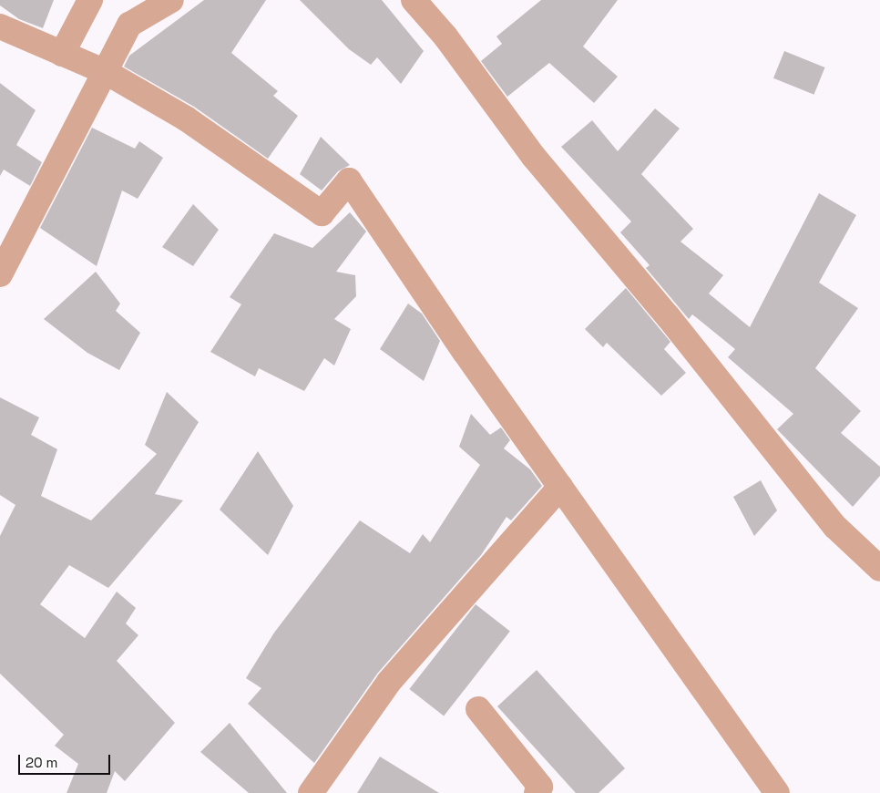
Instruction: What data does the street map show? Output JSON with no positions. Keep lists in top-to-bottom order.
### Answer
{
  "scale_bar": "20 m"
}
